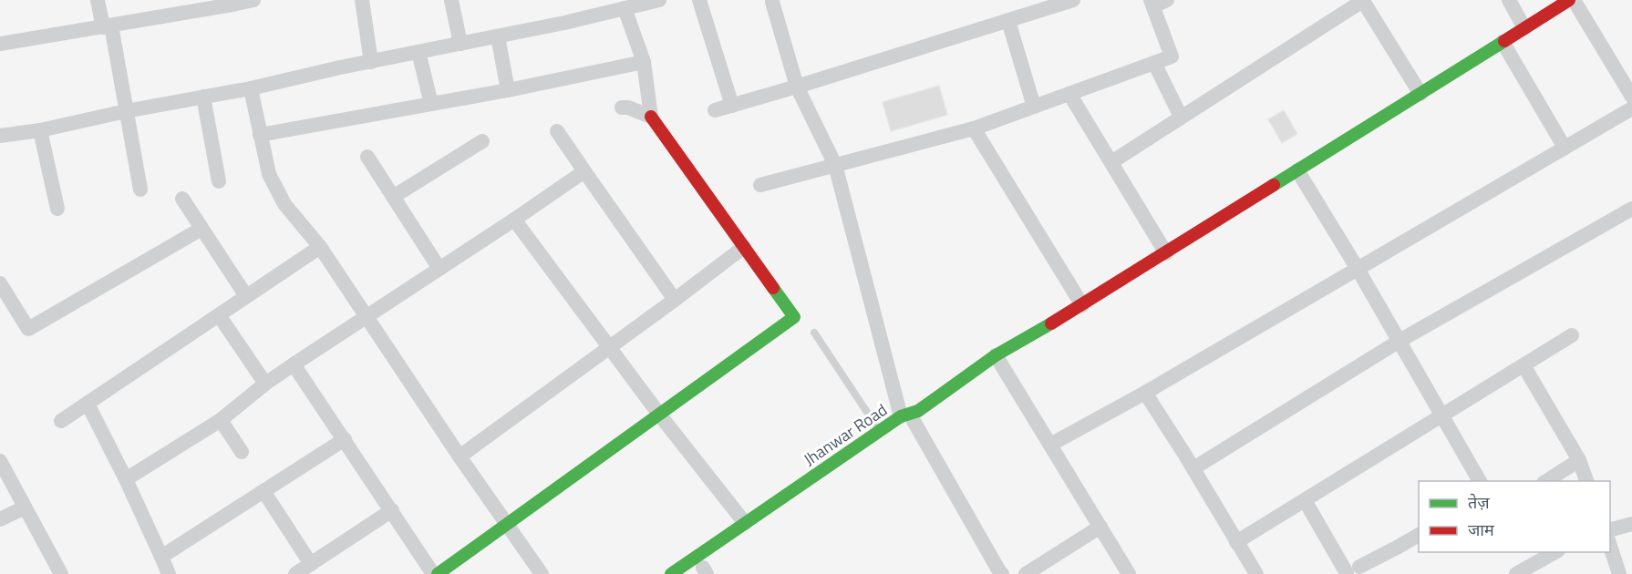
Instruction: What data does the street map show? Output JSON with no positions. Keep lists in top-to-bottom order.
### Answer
{
  "streets": {
    "street": ["Jhanwar Road"]
  },
  "legend": ["तेज़", "जाम"]
}
